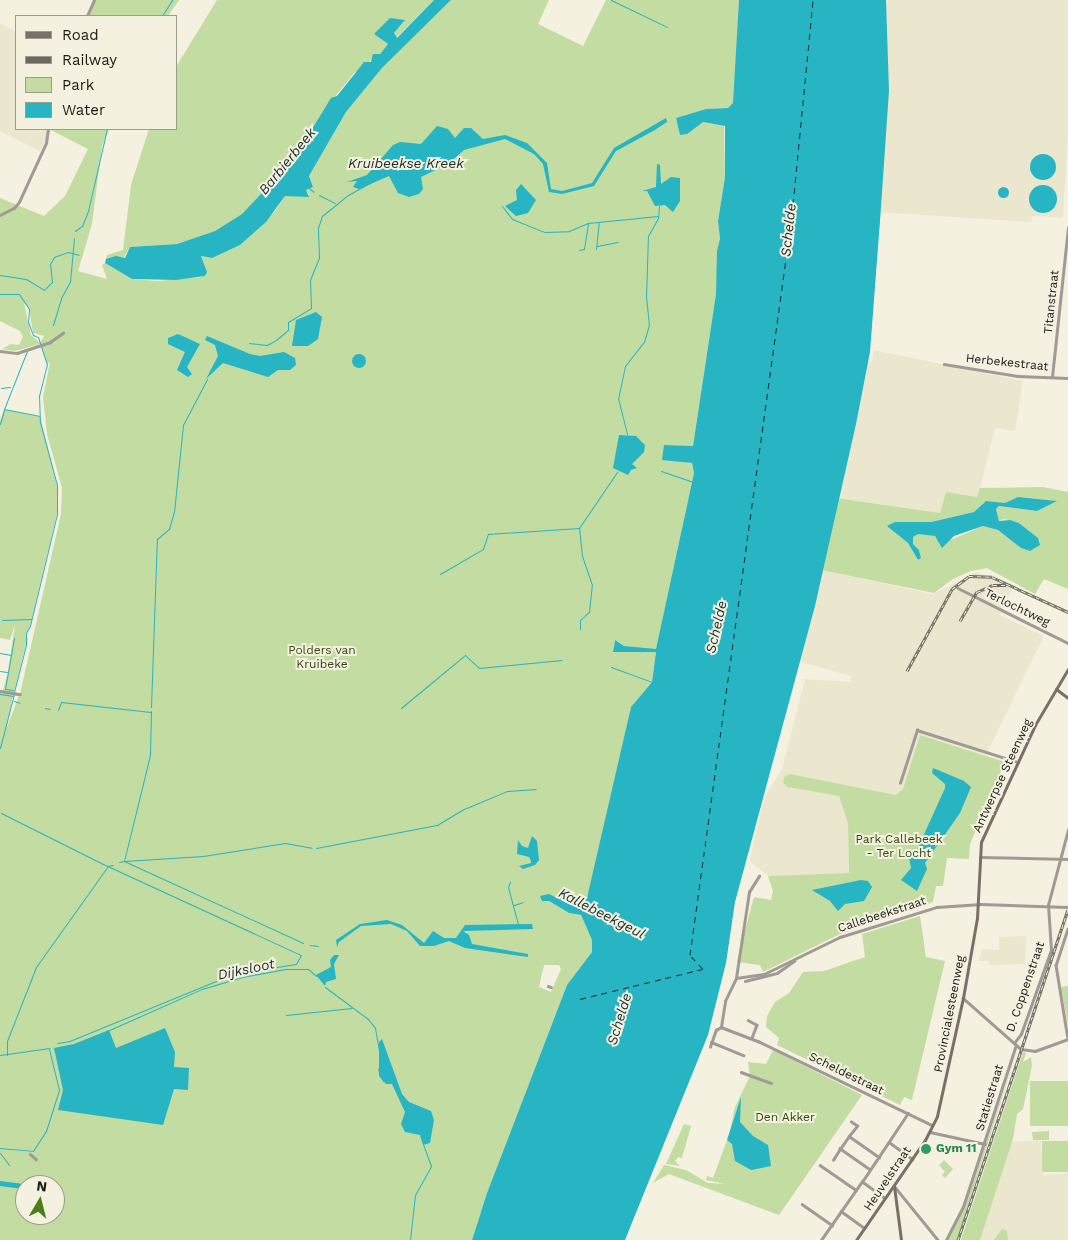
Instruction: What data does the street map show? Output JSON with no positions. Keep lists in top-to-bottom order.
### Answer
{
  "streets": {
    "main road": ["Antwerpse Steenweg", "Provincialesteenweg", "Heuvelstraat"],
    "street": [
      "Titanstraat",
      "Herbekestraat",
      "Terlochtweg",
      "Callebeekstraat",
      "D. Coppenstraat",
      "Scheldestraat",
      "Statiestraat"
    ]
  },
  "crossings": [
    ["Titanstraat", "Herbekestraat"],
    ["Antwerpse Steenweg", "Callebeekstraat"],
    ["Antwerpse Steenweg", "Provincialesteenweg"],
    ["Callebeekstraat", "D. Coppenstraat"],
    ["Callebeekstraat", "Provincialesteenweg"],
    ["D. Coppenstraat", "Statiestraat"],
    ["Provincialesteenweg", "Scheldestraat"],
    ["Provincialesteenweg", "Heuvelstraat"],
    ["Scheldestraat", "Heuvelstraat"]
  ],
  "water": [
    "Barbierbeek",
    "Kruibeekse Kreek",
    "Schelde",
    "Kallebeekgeul",
    "Dijksloot"
  ],
  "parks": ["Polders van Kruibeke", "Park Callebeek - Ter Locht", "Den Akker"],
  "places": ["Gym 11"],
  "legend": [
    "Road",
    "Railway",
    "Park",
    "Water"
  ],
  "north": "top"
}
